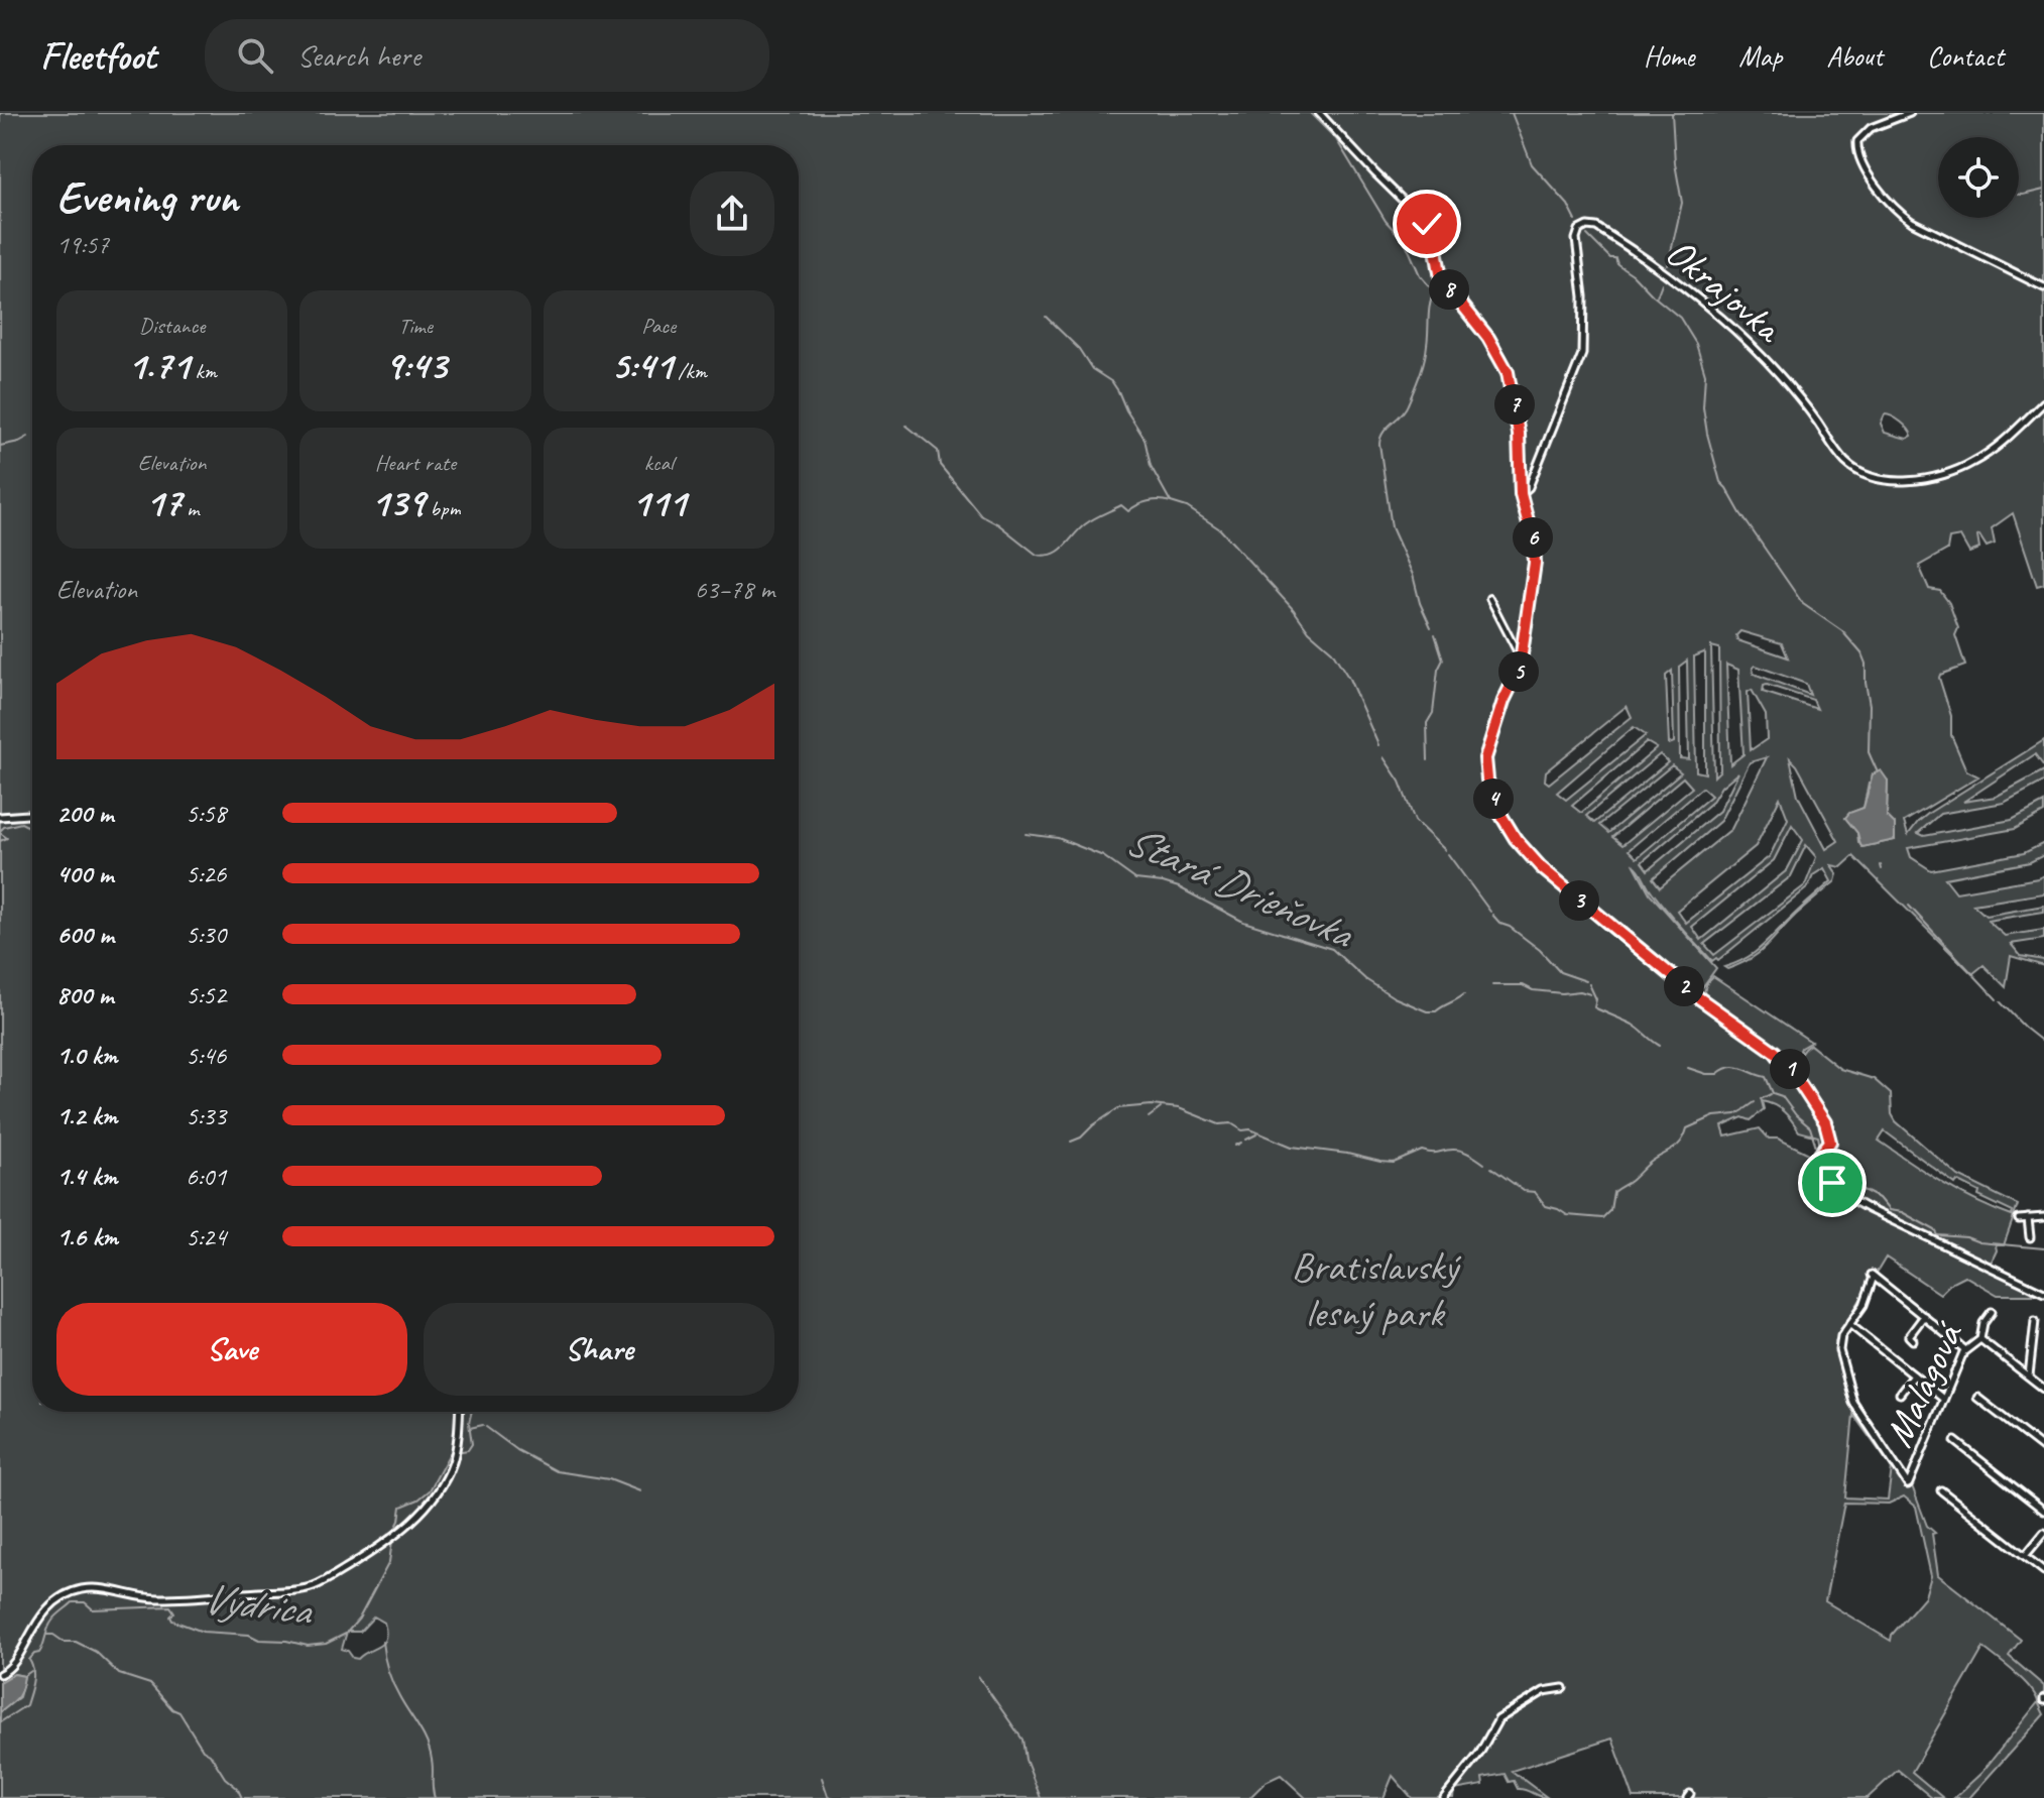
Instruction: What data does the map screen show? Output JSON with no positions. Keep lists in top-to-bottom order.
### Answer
{
  "streets": {
    "street": ["Okrajovka", "Malagová"]
  },
  "water": ["Stará Drieňovka", "Vydrica"],
  "parks": ["Bratislavský lesný park"],
  "page": {
    "header": "Fleetfoot",
    "search": "Search here",
    "nav": [
      "Home",
      "Map",
      "About",
      "Contact"
    ],
    "heading": ["Evening run", "19:57"],
    "pins": [
      "8",
      "7",
      "6",
      "5",
      "4",
      "3",
      "2",
      "1"
    ],
    "stats": [
      ["Distance", "1.71 km"],
      ["Time", "9:43"],
      ["Pace", "5:41 /km"],
      ["Elevation", "17 m"],
      ["Heart rate", "139 bpm"],
      ["kcal", "111"]
    ],
    "chart": ["Elevation", "63–78 m"],
    "list": [
      {
        "name": "200 m",
        "note": "5:58"
      },
      {
        "name": "400 m",
        "note": "5:26"
      },
      {
        "name": "600 m",
        "note": "5:30"
      },
      {
        "name": "800 m",
        "note": "5:52"
      },
      {
        "name": "1.0 km",
        "note": "5:46"
      },
      {
        "name": "1.2 km",
        "note": "5:33"
      },
      {
        "name": "1.4 km",
        "note": "6:01"
      },
      {
        "name": "1.6 km",
        "note": "5:24"
      }
    ],
    "buttons": ["Save", "Share"]
  }
}
